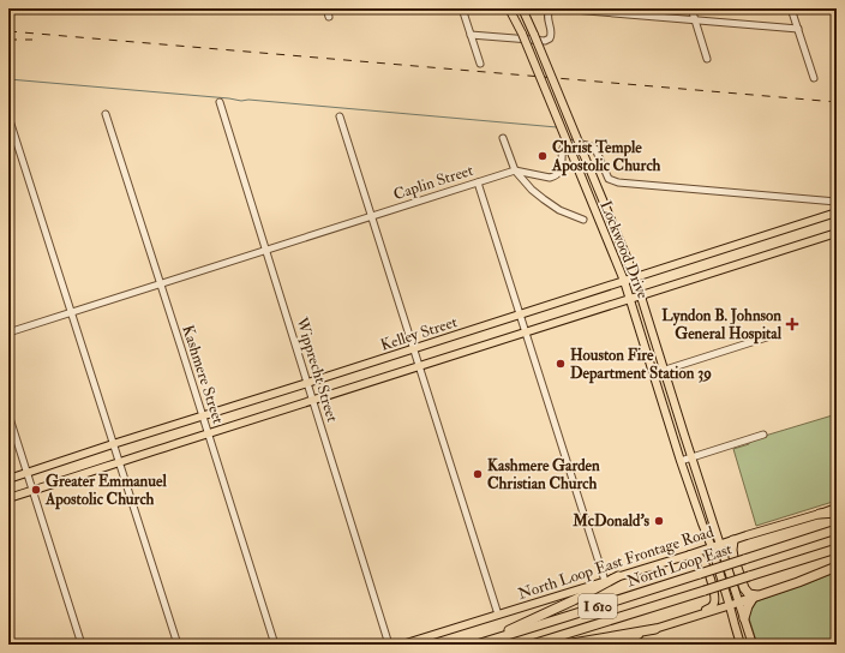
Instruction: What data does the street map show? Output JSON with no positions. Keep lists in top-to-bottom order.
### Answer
{
  "streets": {
    "highway": ["North Loop East", "I 610"],
    "main road": ["Lockwood Drive", "Kelley Street", "North Loop East Frontage Road"],
    "street": ["Caplin Street", "Wipprecht Street", "Kashmere Street"]
  },
  "crossings": [
    ["Caplin Street", "Lockwood Drive"],
    ["Caplin Street", "Wipprecht Street"],
    ["Caplin Street", "Kashmere Street"],
    ["Lockwood Drive", "Kelley Street"],
    ["Lockwood Drive", "North Loop East Frontage Road"],
    ["Kelley Street", "Wipprecht Street"],
    ["Kelley Street", "Kashmere Street"]
  ],
  "places": {
    "other": [
      "Christ Temple Apostolic Church",
      "Houston Fire Department Station 39",
      "Kashmere Garden Christian Church",
      "Greater Emmanuel Apostolic Church",
      "McDonald's"
    ],
    "health": ["Lyndon B. Johnson General Hospital"]
  }
}
